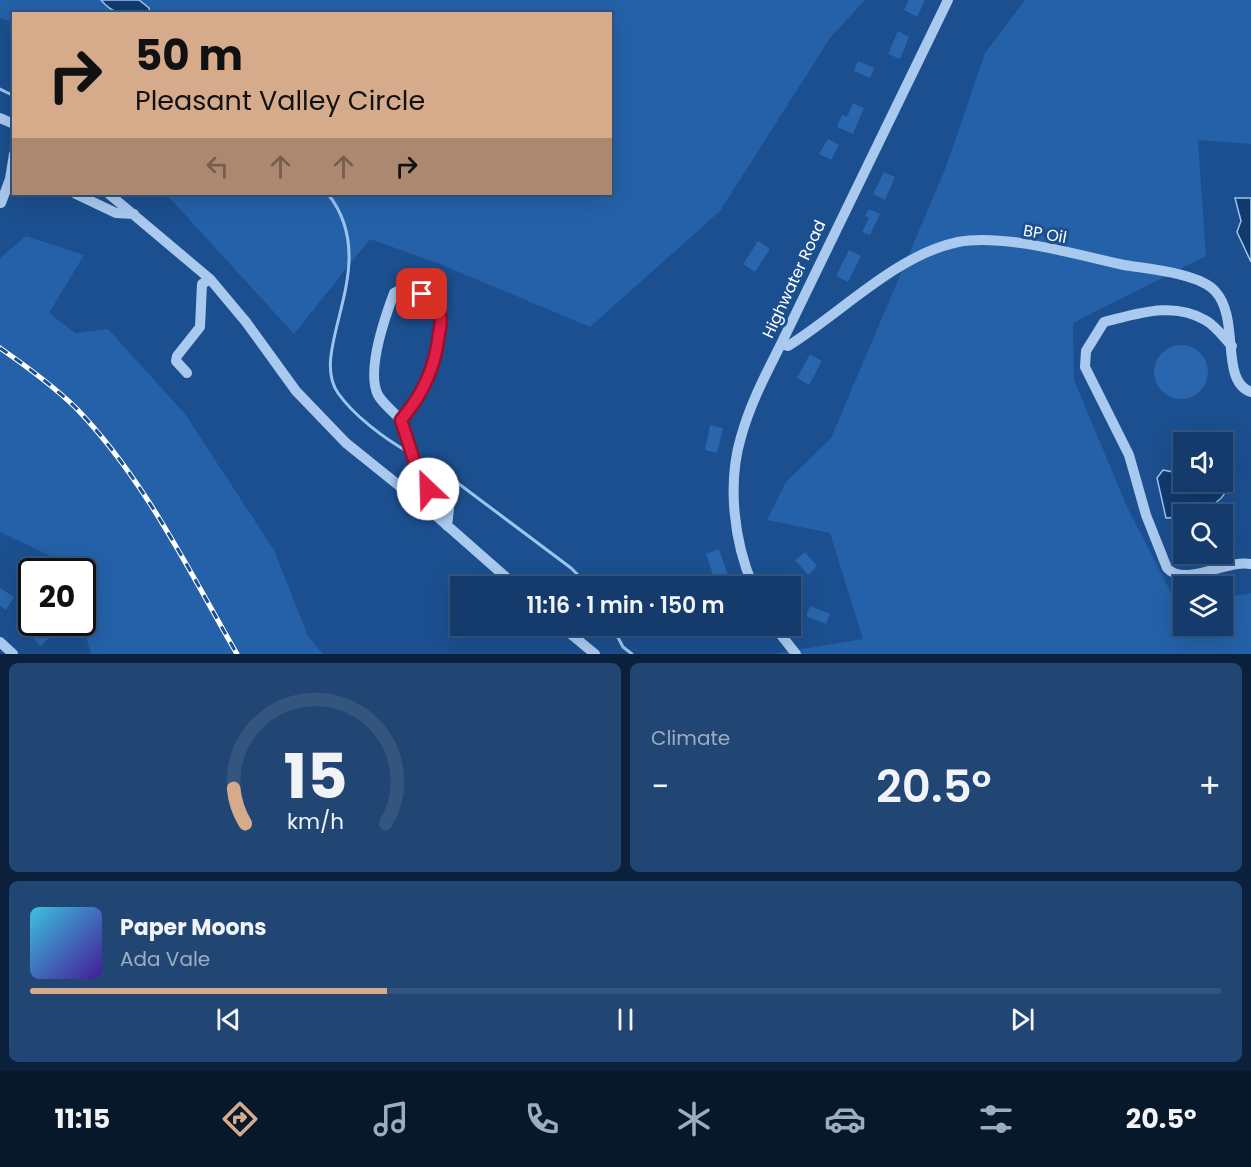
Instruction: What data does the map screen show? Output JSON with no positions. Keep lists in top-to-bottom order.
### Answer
{
  "streets": {
    "street": ["BP Oil", "Highwater Road"]
  },
  "crossings": [
    ["BP Oil", "Highwater Road"]
  ],
  "page": {
    "turn": ["50 m", "Pleasant Valley Circle"],
    "limit": "20",
    "trip": "11:16 · 1 min · 150 m",
    "tile": "Climate",
    "heat": ["−", "20.5°", "+"],
    "song": ["Paper Moons", "Ada Vale"],
    "tabs": ["11:15", "20.5°"],
    "gauge": ["15", "km/h"]
  }
}
